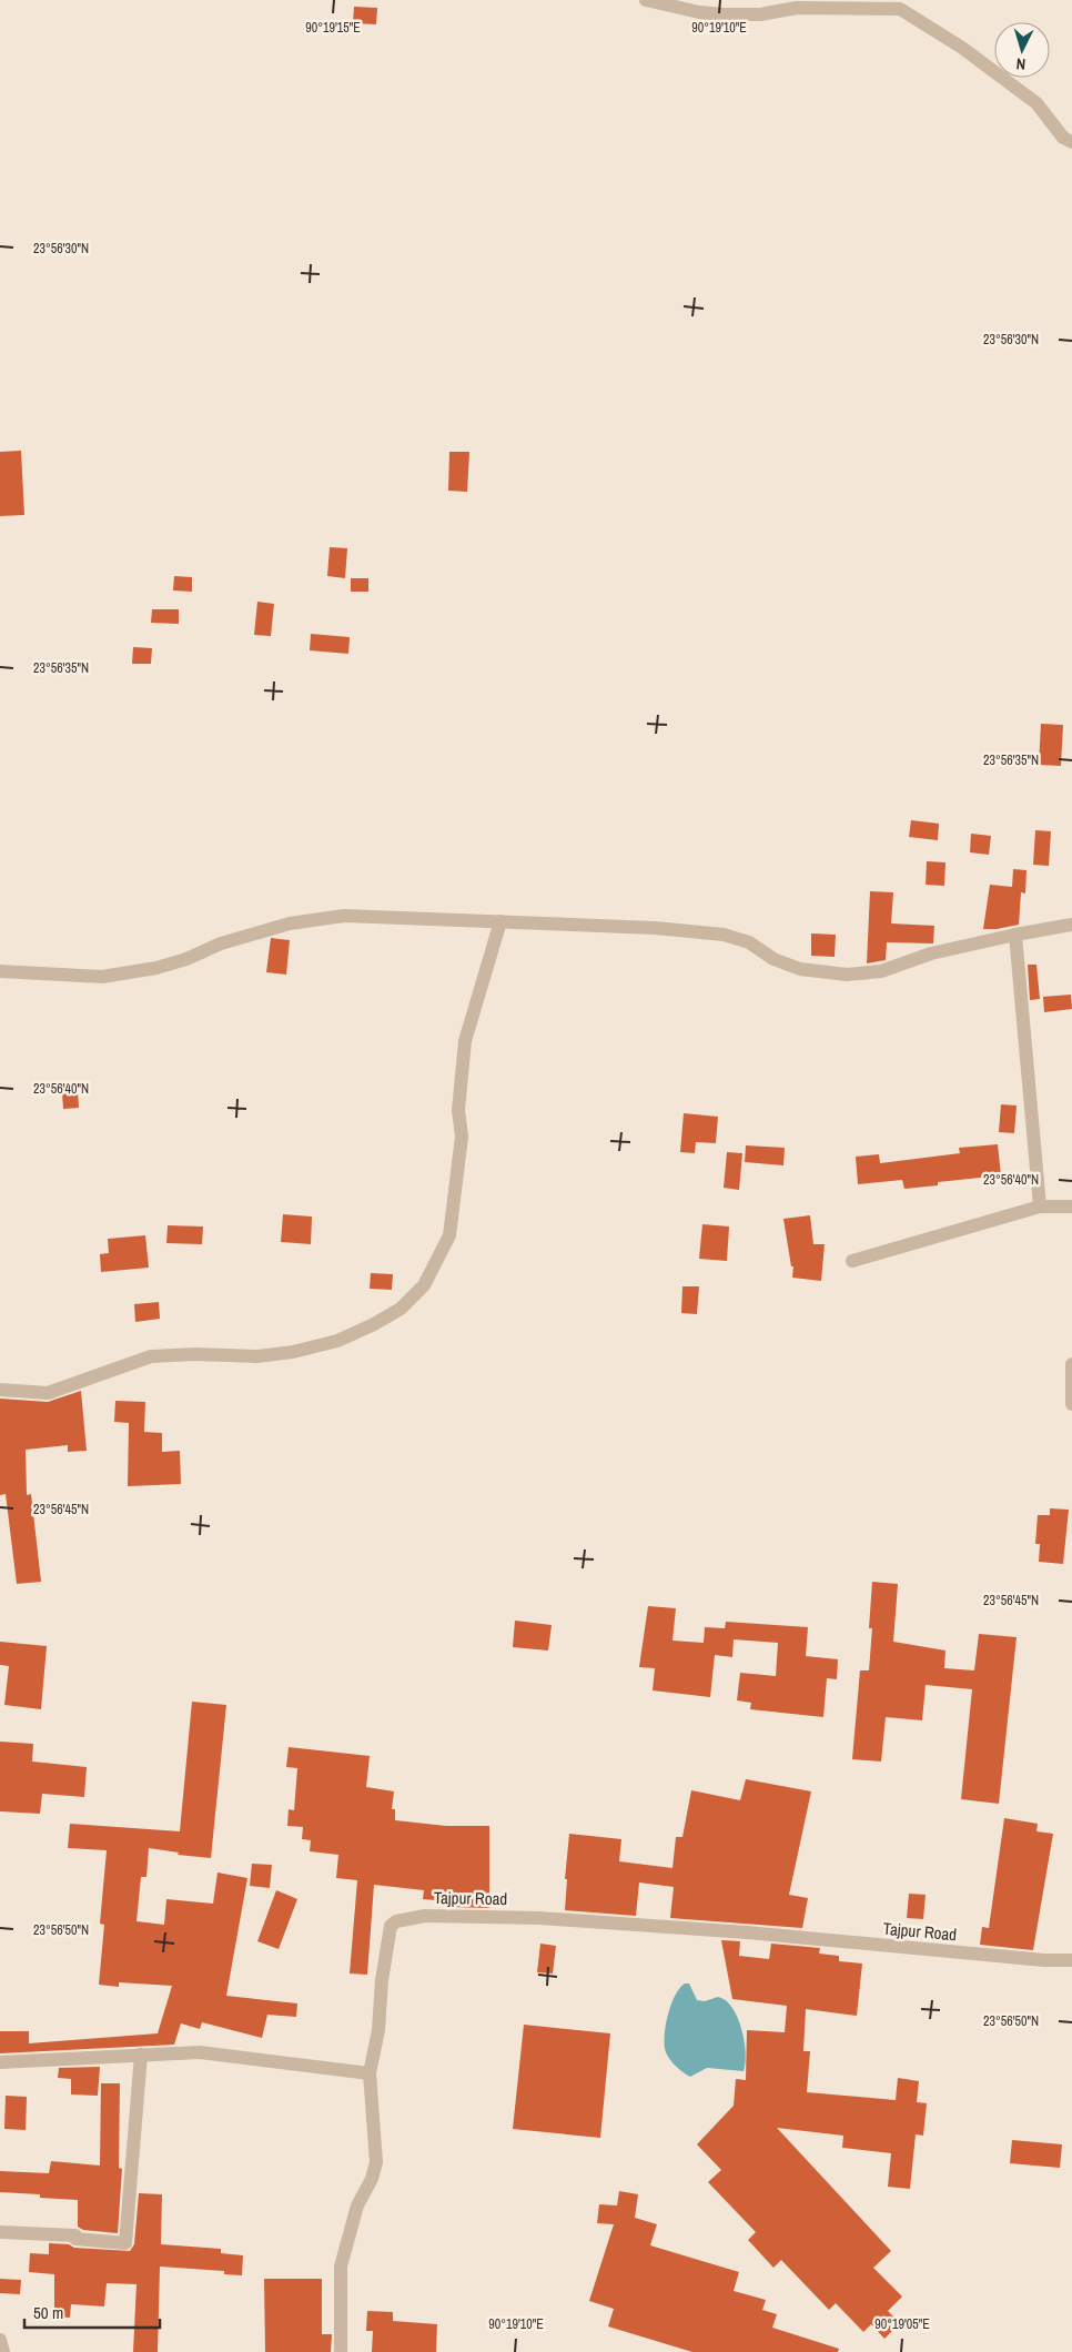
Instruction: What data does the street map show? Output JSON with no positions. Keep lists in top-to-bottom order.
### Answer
{
  "streets": {
    "street": ["Tajpur Road"]
  },
  "scale_bar": "50 m",
  "north": "bottom",
  "coordinates": [
    "90°19'15\"E",
    "90°19'10\"E",
    "23°56'30\"N",
    "23°56'35\"N",
    "23°56'40\"N",
    "23°56'45\"N",
    "23°56'50\"N",
    "90°19'05\"E"
  ]
}
